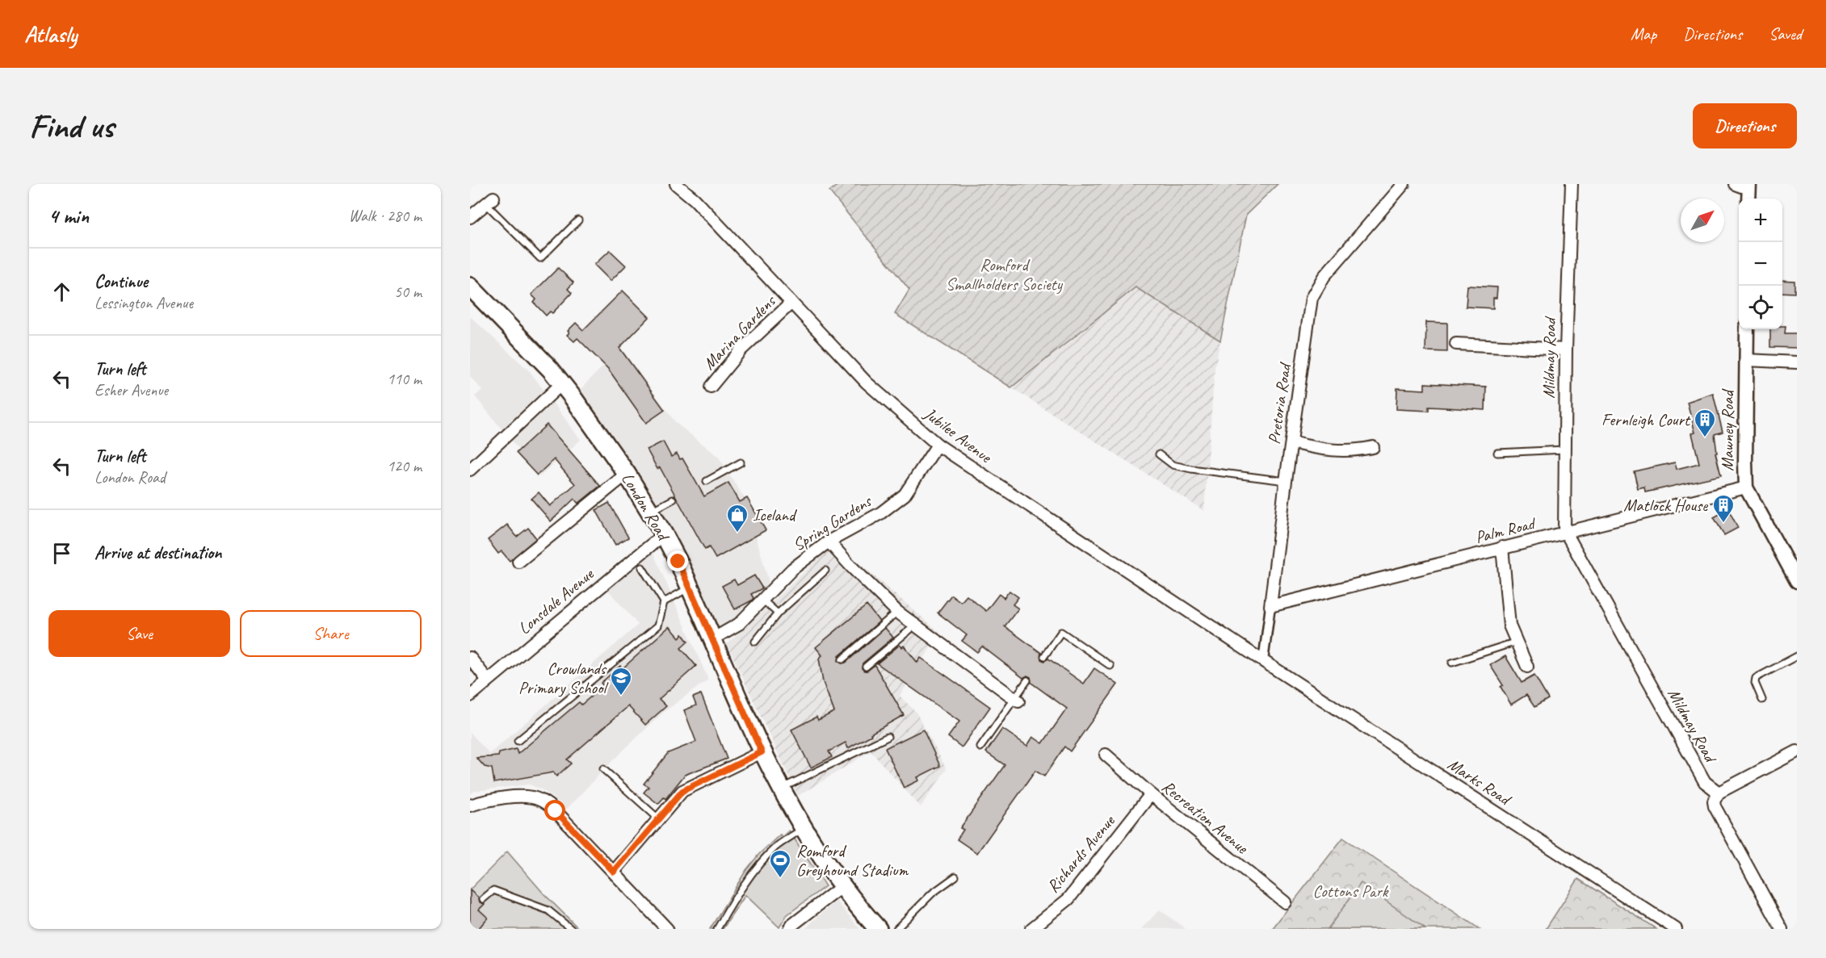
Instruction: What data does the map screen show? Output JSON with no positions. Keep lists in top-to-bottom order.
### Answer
{
  "streets": {
    "main road": ["London Road"],
    "street": [
      "Marina Gardens",
      "Mildmay Road",
      "Pretoria Road",
      "Mawney Road",
      "Jubilee Avenue",
      "Spring Gardens",
      "Palm Road",
      "Lonsdale Avenue",
      "Marks Road",
      "Recreation Avenue",
      "Richards Avenue"
    ]
  },
  "crossings": [
    ["Marina Gardens", "Jubilee Avenue"],
    ["Mildmay Road", "Palm Road"],
    ["Pretoria Road", "Jubilee Avenue"],
    ["Pretoria Road", "Palm Road"],
    ["Pretoria Road", "Marks Road"],
    ["Mawney Road", "Palm Road"],
    ["Jubilee Avenue", "Spring Gardens"],
    ["Jubilee Avenue", "Marks Road"],
    ["London Road", "Spring Gardens"],
    ["London Road", "Lonsdale Avenue"],
    ["Recreation Avenue", "Richards Avenue"]
  ],
  "parks": ["Romford Smallholders Society", "Cottons Park"],
  "places": {
    "building": ["Fernleigh Court", "Matlock House"],
    "shop": ["Iceland"],
    "school or university": ["Crowlands Primary School"],
    "sports": ["Romford Greyhound Stadium"]
  },
  "north": "top right",
  "page": {
    "header": "Atlasly",
    "nav": ["Map", "Directions", "Saved"],
    "buttons": [
      "Directions",
      ["Save", "Share"]
    ],
    "title": "Find us",
    "heading": ["4 min", "Walk · 280 m"],
    "map_buttons": ["+", "−"],
    "list": [
      ["Continue", "Lessington Avenue", "50 m"],
      ["Turn left", "Esher Avenue", "110 m"],
      ["Turn left", "London Road", "120 m"],
      "Arrive at destination"
    ]
  }
}
